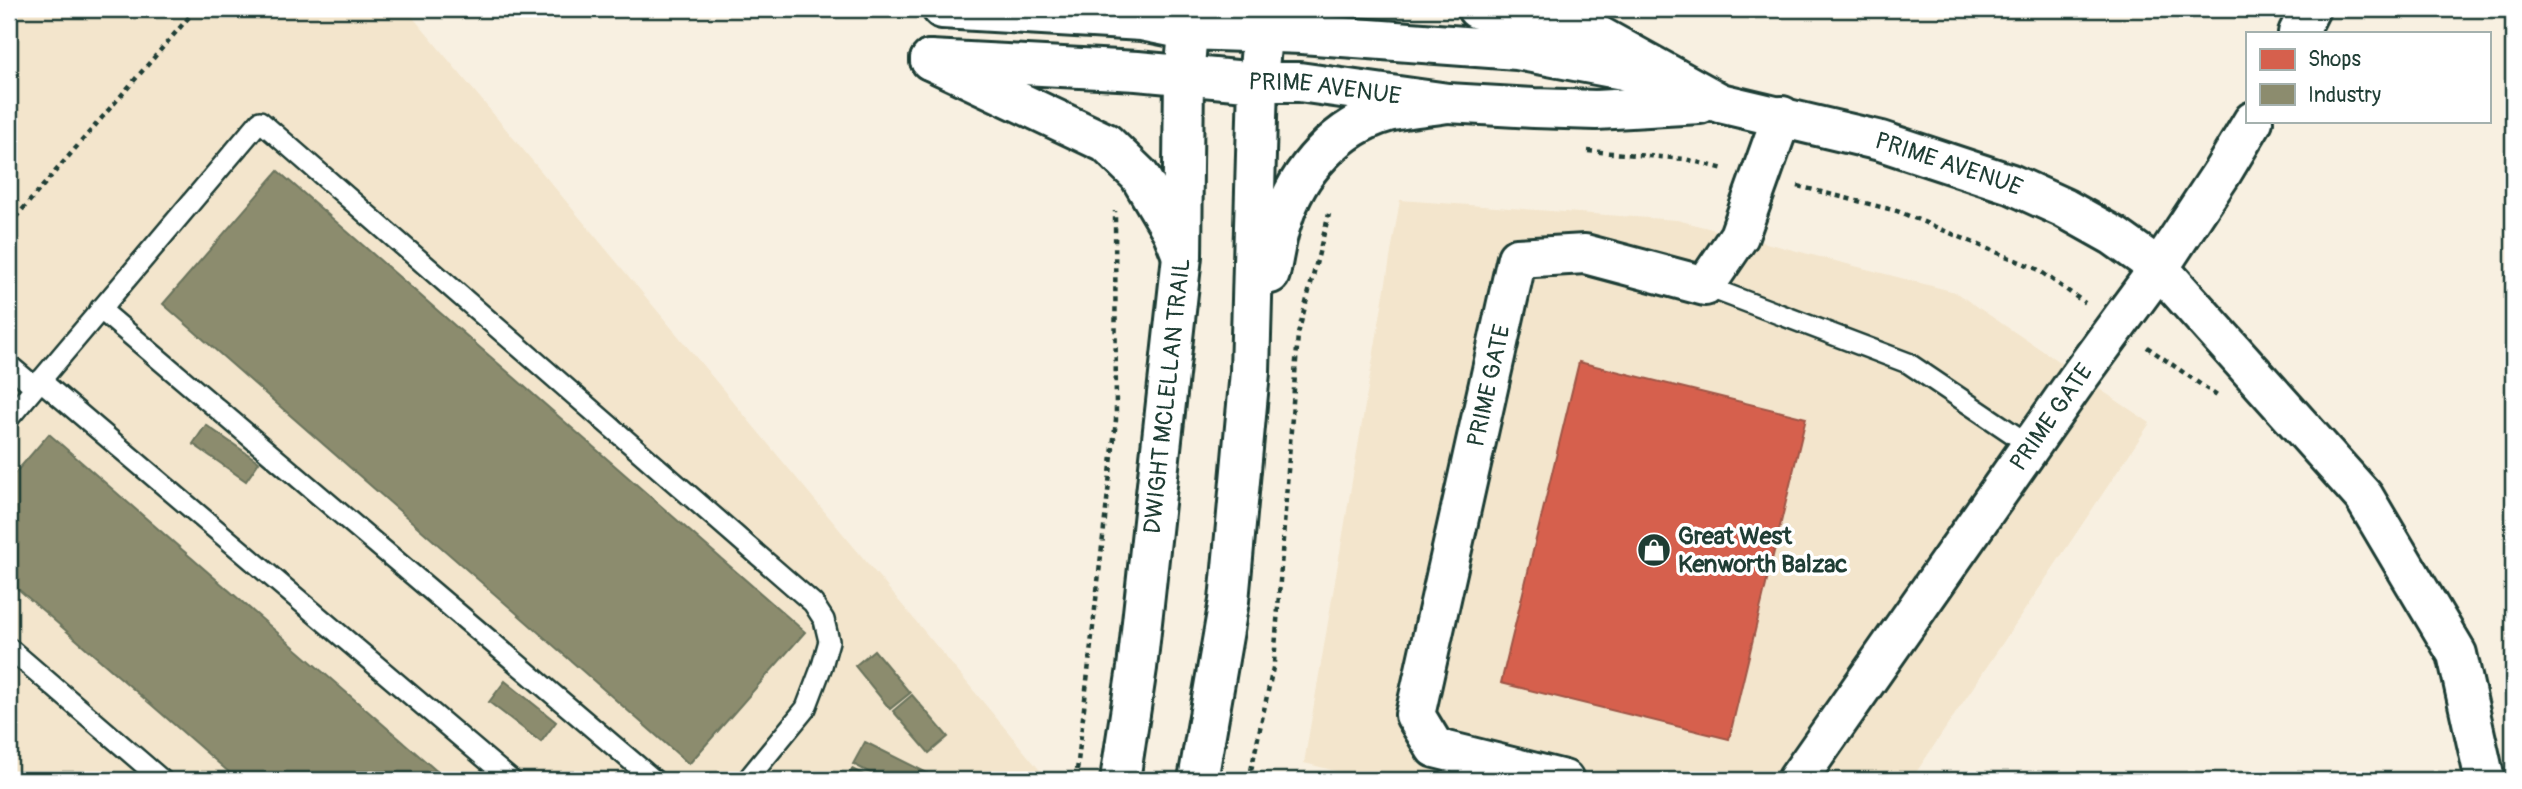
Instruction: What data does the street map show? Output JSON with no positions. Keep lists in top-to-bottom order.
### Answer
{
  "streets": {
    "street": ["PRIME AVENUE", "PRIME GATE", "DWIGHT MCLELLAN TRAIL"]
  },
  "crossings": [
    ["PRIME AVENUE", "PRIME GATE"],
    ["PRIME AVENUE", "DWIGHT MCLELLAN TRAIL"]
  ],
  "places": {
    "shop": ["Great West Kenworth Balzac"]
  },
  "legend": ["Shops", "Industry"]
}
